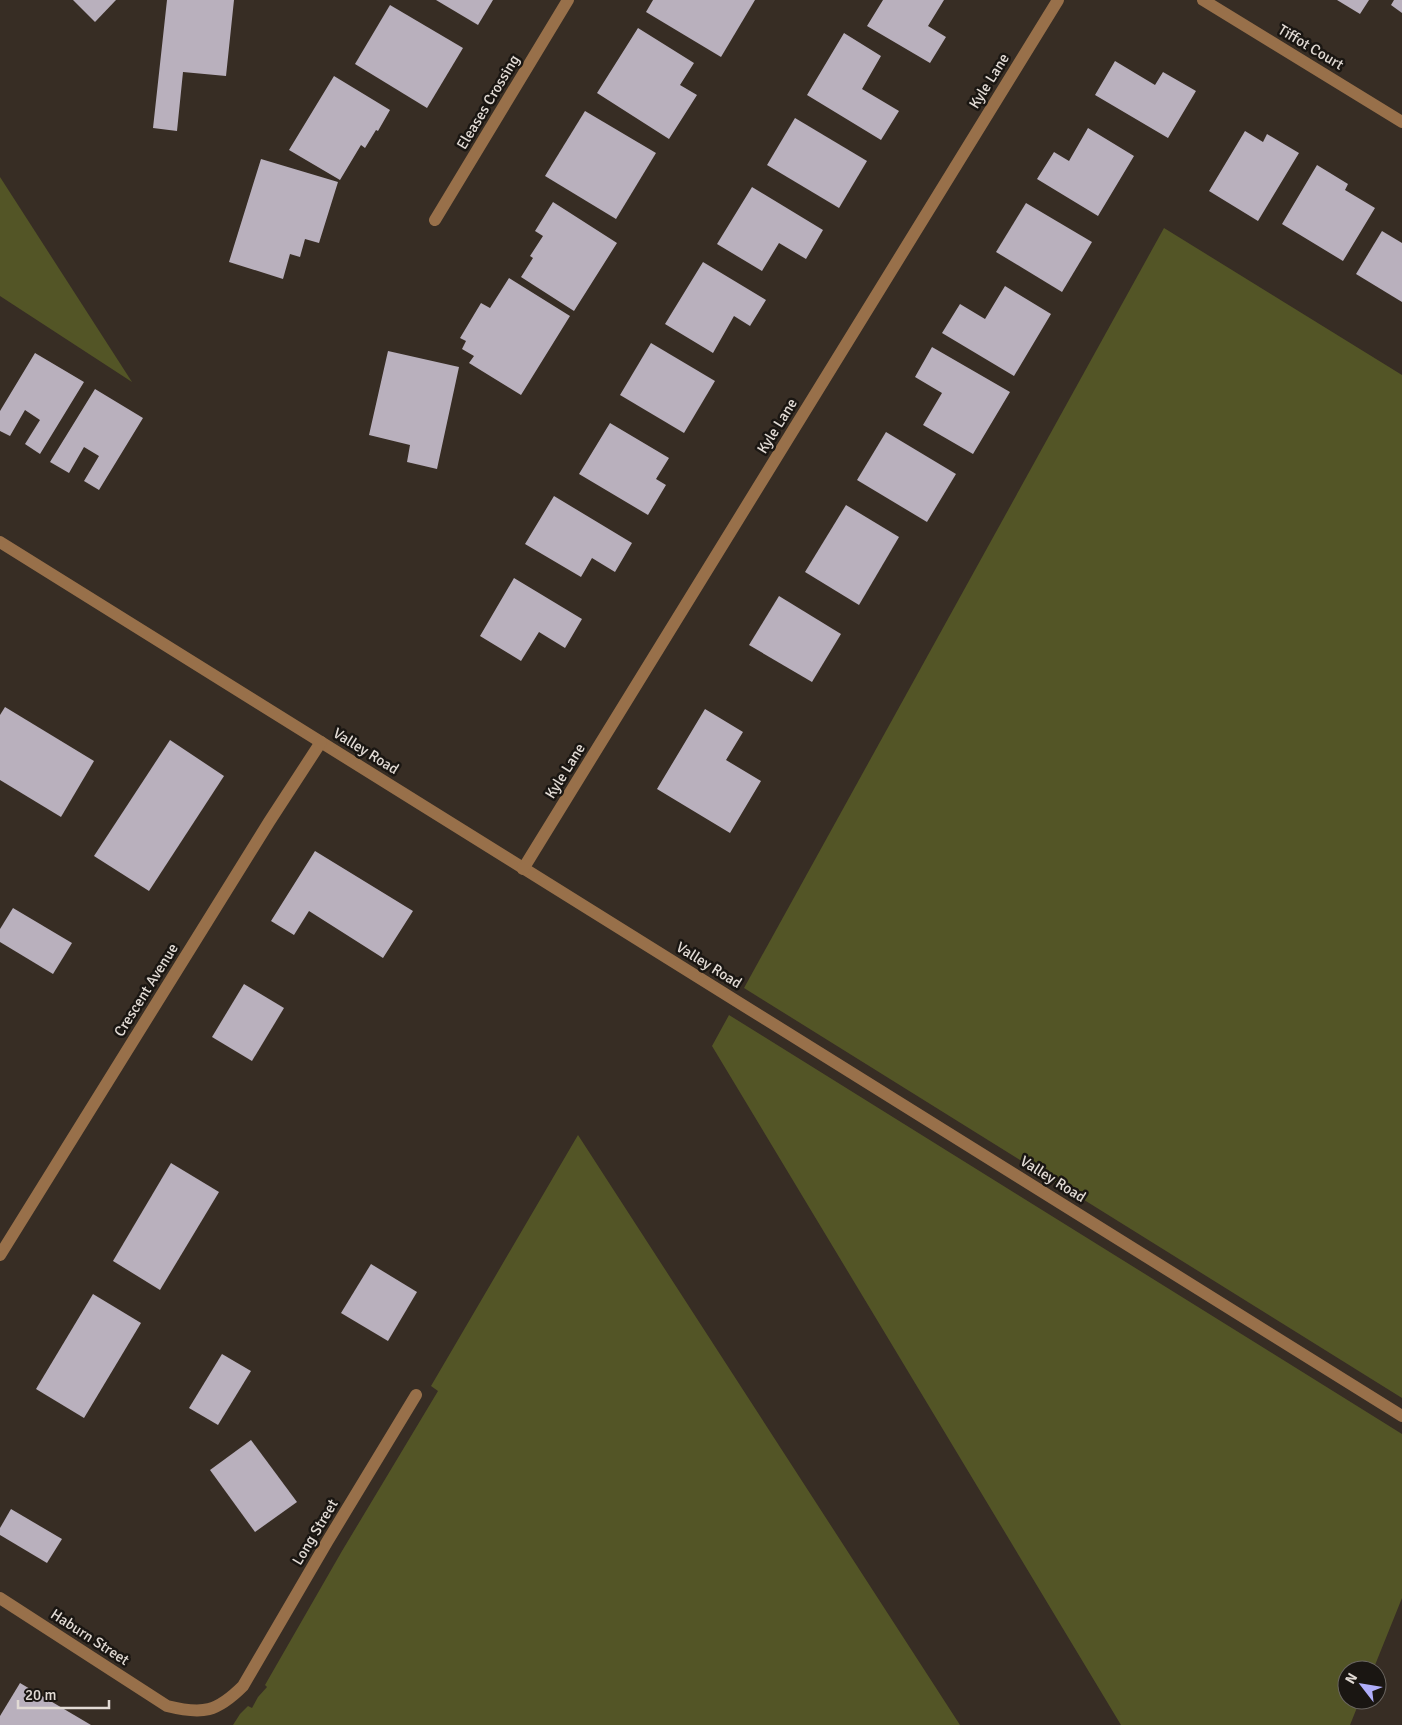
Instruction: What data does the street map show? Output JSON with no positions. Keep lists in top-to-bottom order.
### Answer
{
  "streets": {
    "street": [
      "Tiffot Court",
      "Kyle Lane",
      "Eleases Crossing",
      "Valley Road",
      "Crescent Avenue",
      "Long Street",
      "Haburn Street"
    ]
  },
  "crossings": [
    ["Kyle Lane", "Valley Road"],
    ["Valley Road", "Crescent Avenue"],
    ["Long Street", "Haburn Street"]
  ],
  "scale_bar": "20 m",
  "north": "top left"
}
